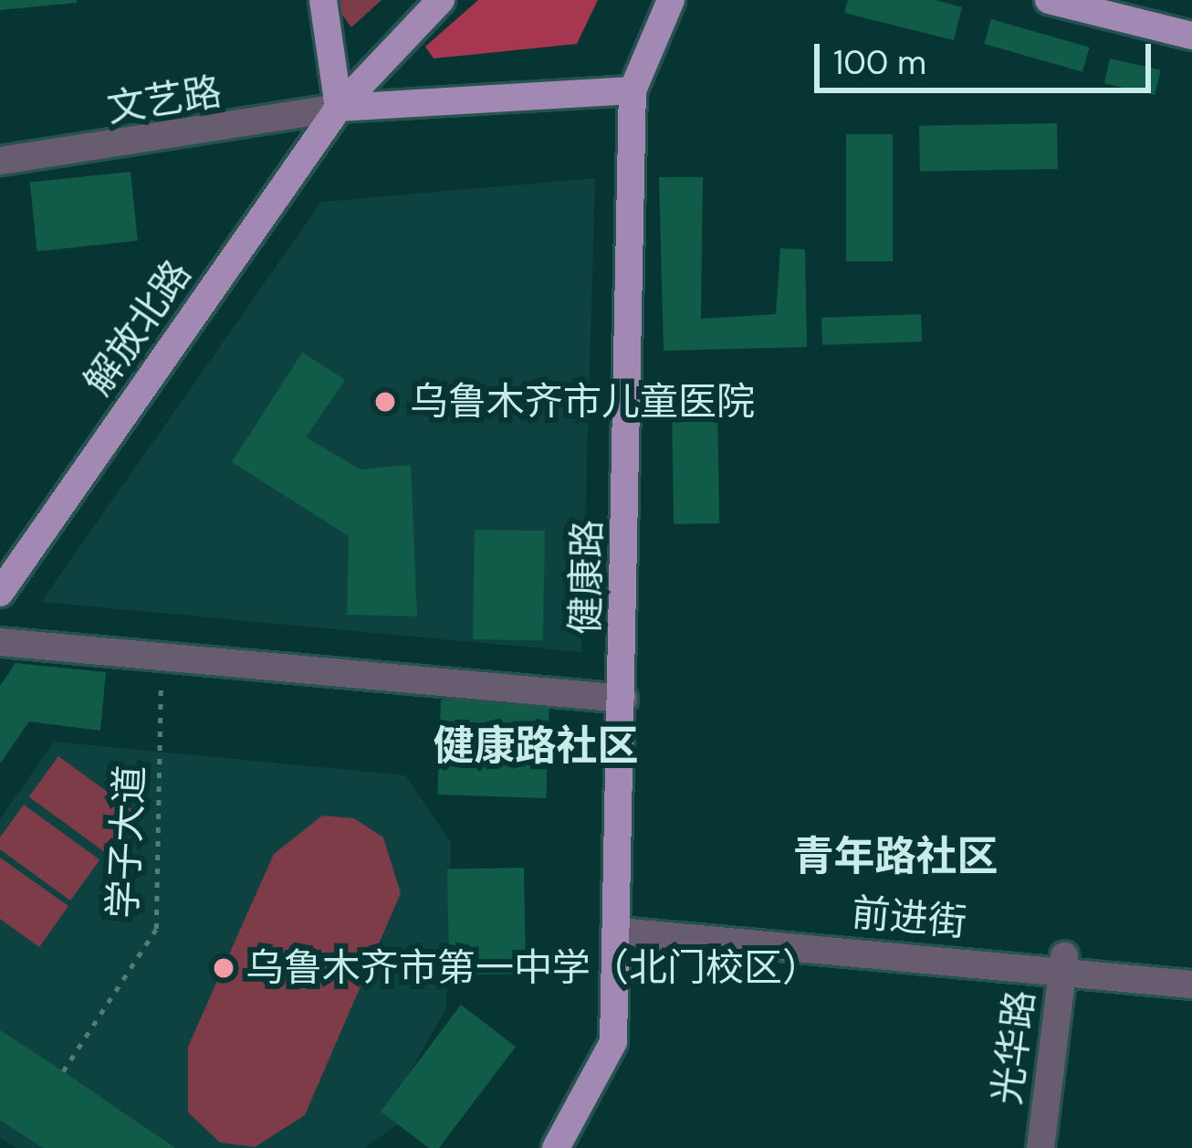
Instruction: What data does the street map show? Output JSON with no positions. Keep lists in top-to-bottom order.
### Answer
{
  "streets": {
    "main road": ["解放北路", "健康路"],
    "street": ["文艺路", "前进街", "光华路"],
    "path": ["学子大道"]
  },
  "crossings": [
    ["文艺路", "解放北路"],
    ["健康路", "前进街"],
    ["前进街", "光华路"]
  ],
  "districts": ["健康路社区", "青年路社区"],
  "places": ["乌鲁木齐市儿童医院", "乌鲁木齐市第一中学（北门校区）"],
  "scale_bar": "100 m"
}
